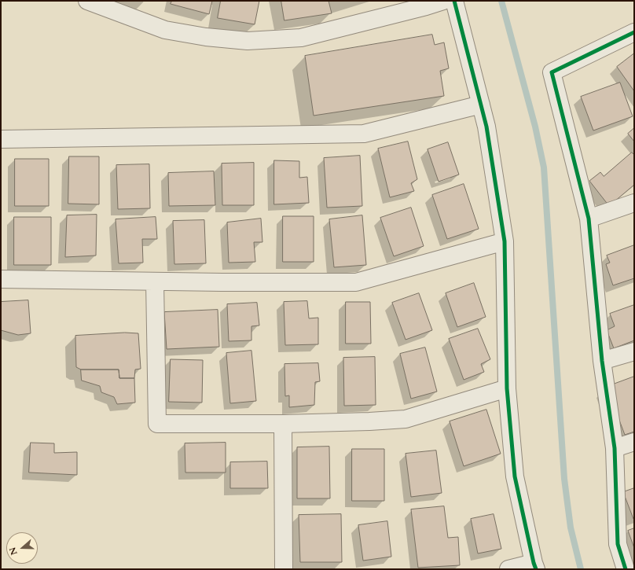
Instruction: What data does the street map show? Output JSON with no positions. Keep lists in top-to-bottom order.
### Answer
{
  "north": "left"
}
